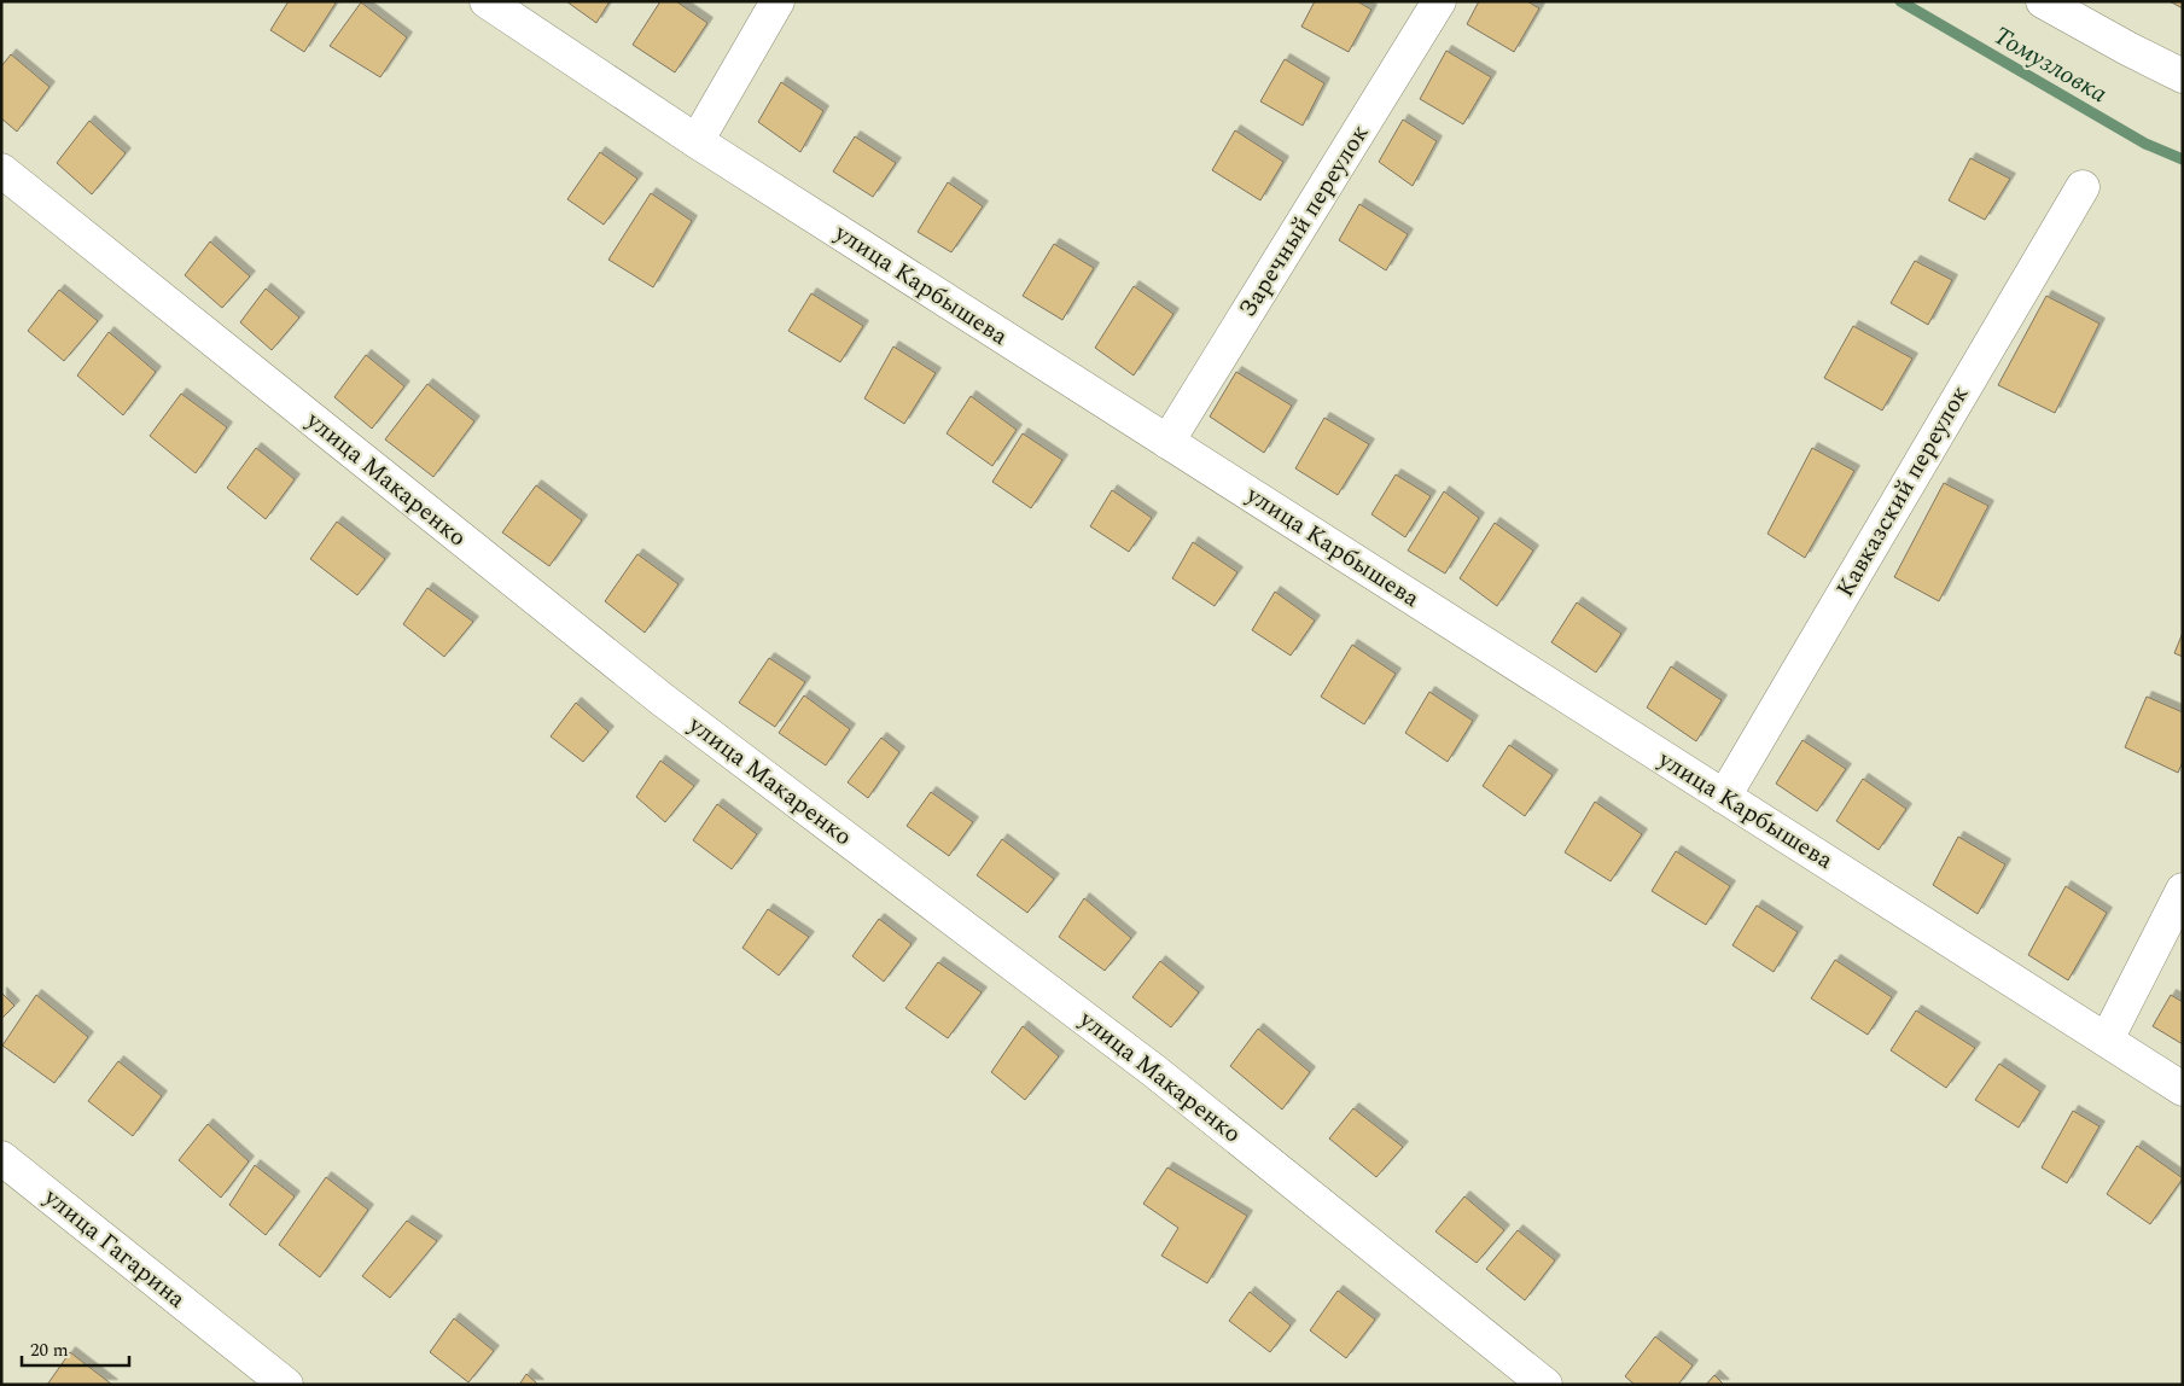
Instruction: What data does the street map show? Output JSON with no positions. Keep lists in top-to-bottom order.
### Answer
{
  "streets": {
    "street": [
      "Заречный переулок",
      "улица Карбышева",
      "улица Макаренко",
      "Кавказский переулок",
      "улица Гагарина"
    ]
  },
  "crossings": [
    ["Заречный переулок", "улица Карбышева"],
    ["улица Карбышева", "Кавказский переулок"]
  ],
  "water": ["Томузловка"],
  "scale_bar": "20 m"
}
